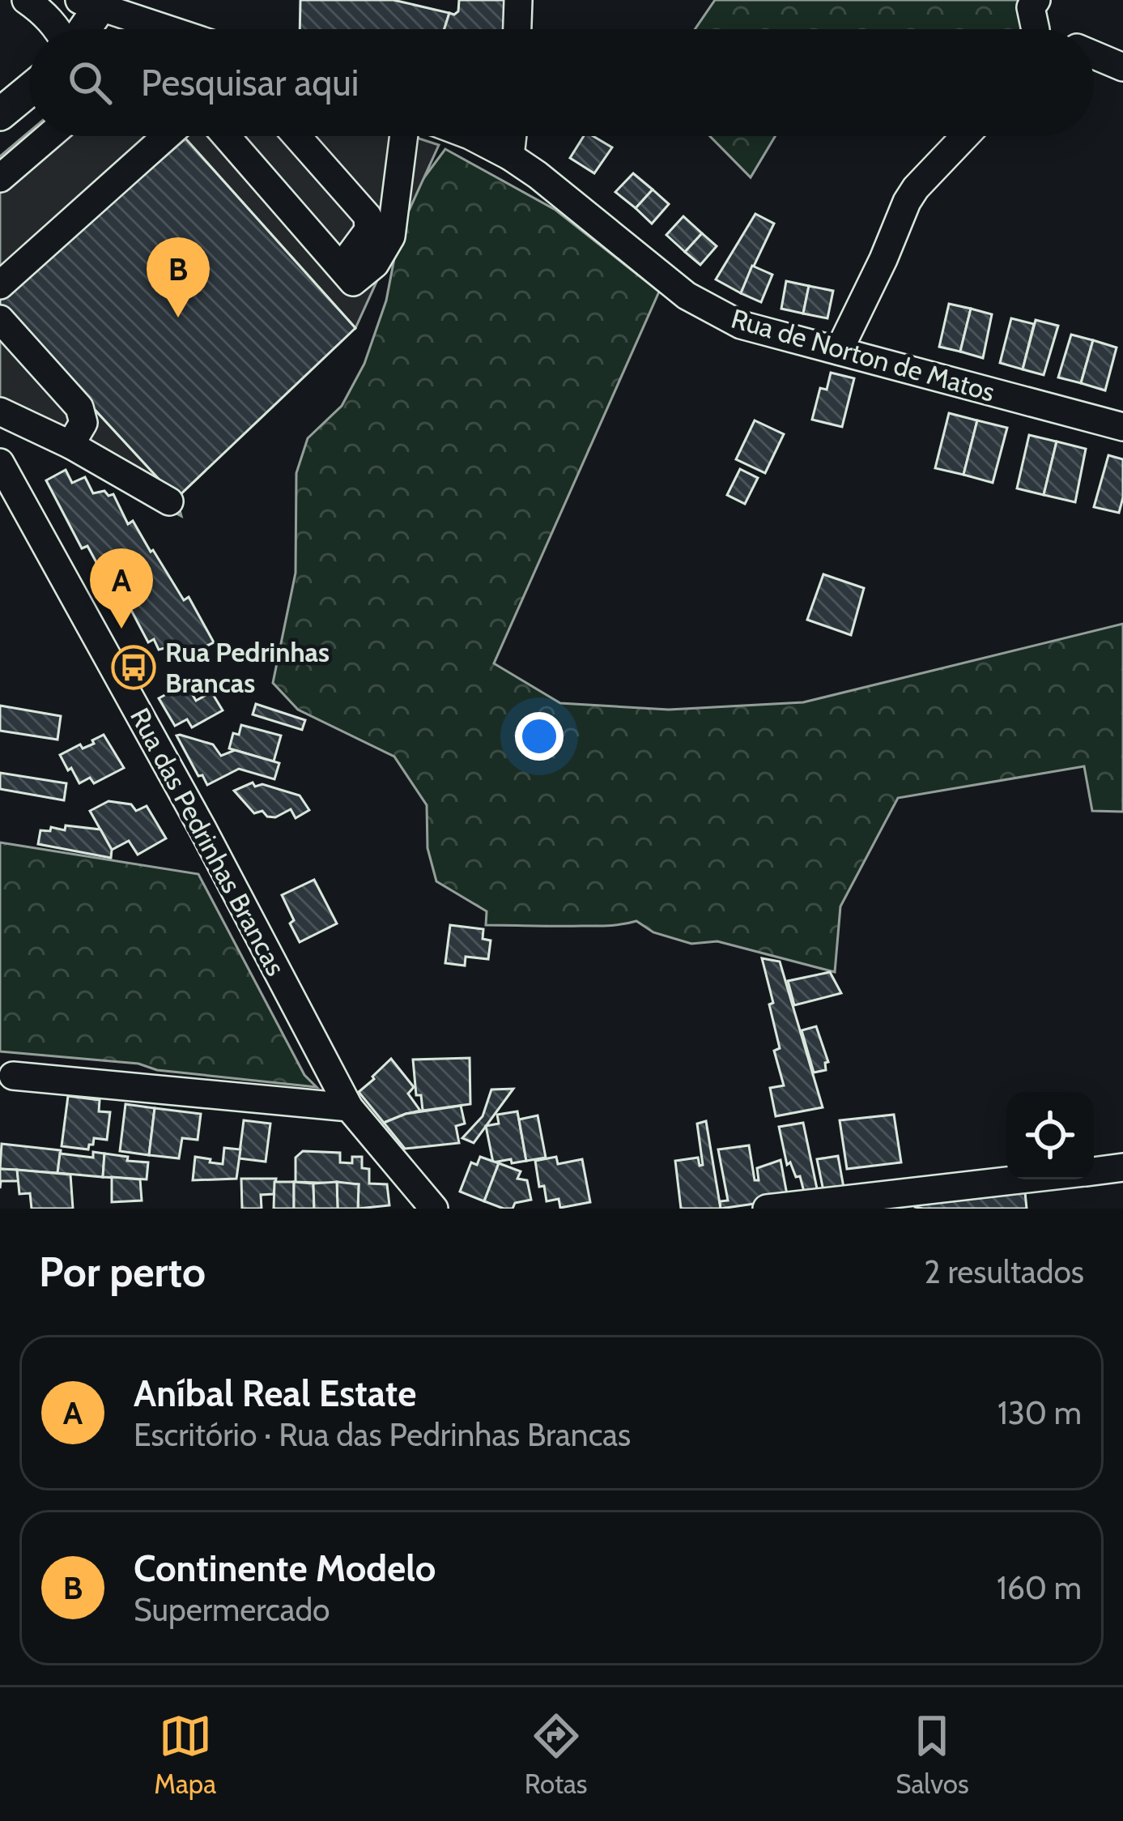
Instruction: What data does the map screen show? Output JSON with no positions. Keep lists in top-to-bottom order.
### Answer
{
  "streets": {
    "street": ["Rua de Norton de Matos", "Rua das Pedrinhas Brancas"]
  },
  "places": {
    "bus stop": ["Rua Pedrinhas Brancas"]
  },
  "page": {
    "search": "Pesquisar aqui",
    "pins": ["B", "A"],
    "heading": ["Por perto", "2 resultados"],
    "list": [
      {
        "mark": "A",
        "name": "Aníbal Real Estate",
        "note": "Escritório · Rua das Pedrinhas Brancas",
        "value": "130 m"
      },
      {
        "mark": "B",
        "name": "Continente Modelo",
        "note": "Supermercado",
        "value": "160 m"
      }
    ],
    "nav": ["Mapa", "Rotas", "Salvos"]
  }
}
